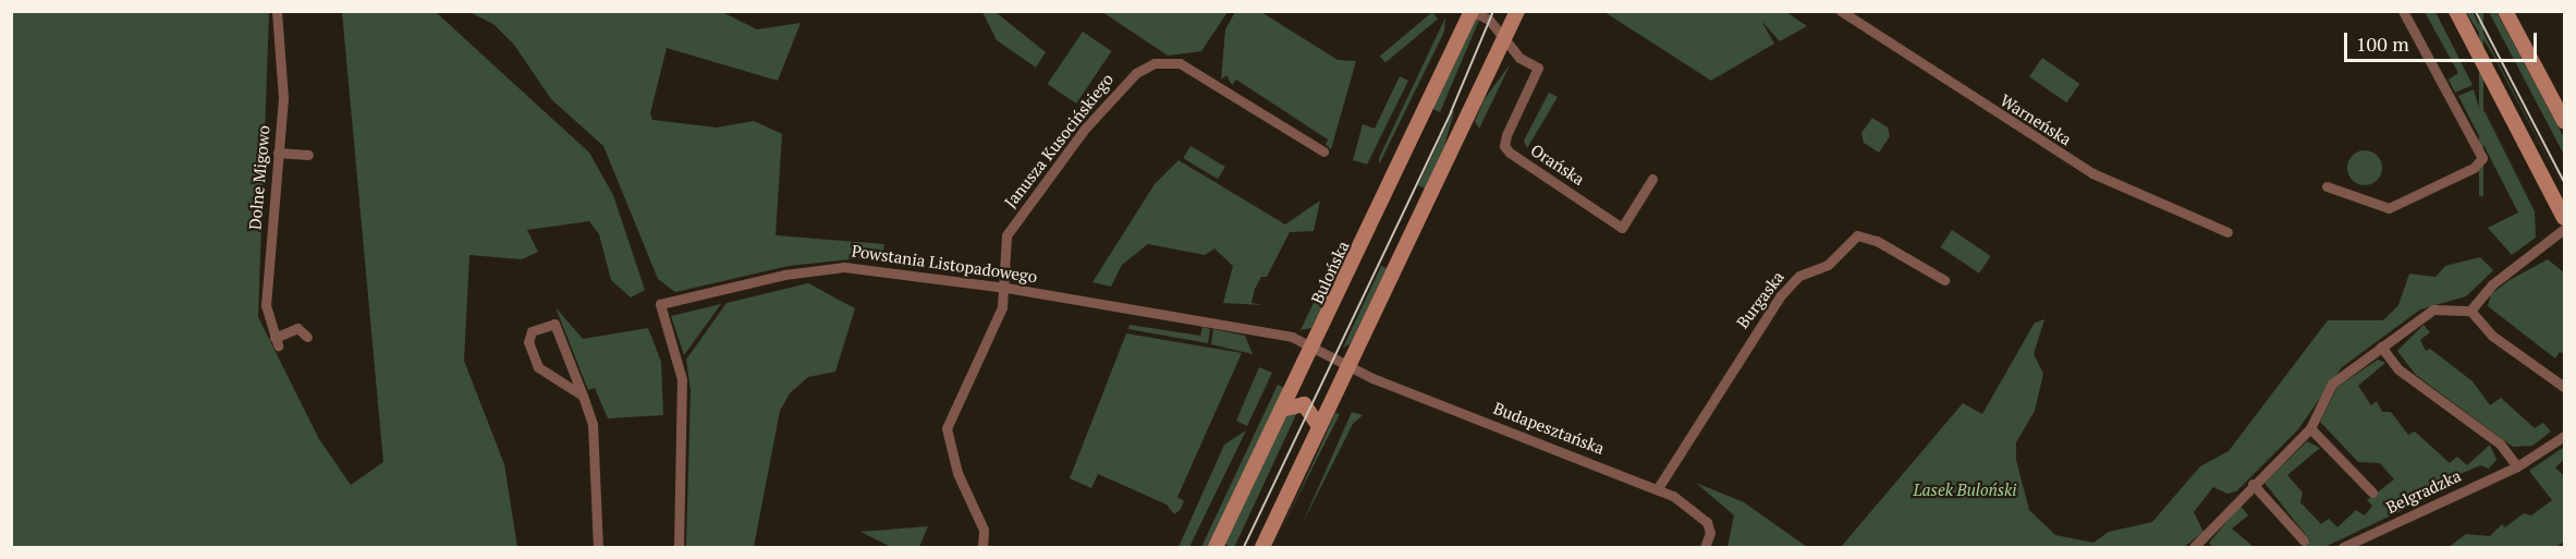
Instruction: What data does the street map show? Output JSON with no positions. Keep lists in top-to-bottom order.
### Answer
{
  "streets": {
    "main road": ["Bulońska"],
    "street": [
      "Warneńska",
      "Janusza Kusocińskiego",
      "Orańska",
      "Dolne Migowo",
      "Powstania Listopadowego",
      "Burgaska",
      "Budapesztańska",
      "Belgradzka"
    ]
  },
  "crossings": [
    ["Janusza Kusocińskiego", "Powstania Listopadowego"],
    ["Powstania Listopadowego", "Bulońska"],
    ["Powstania Listopadowego", "Budapesztańska"],
    ["Burgaska", "Budapesztańska"]
  ],
  "parks": ["Lasek Buloński"],
  "scale_bar": "100 m"
}
